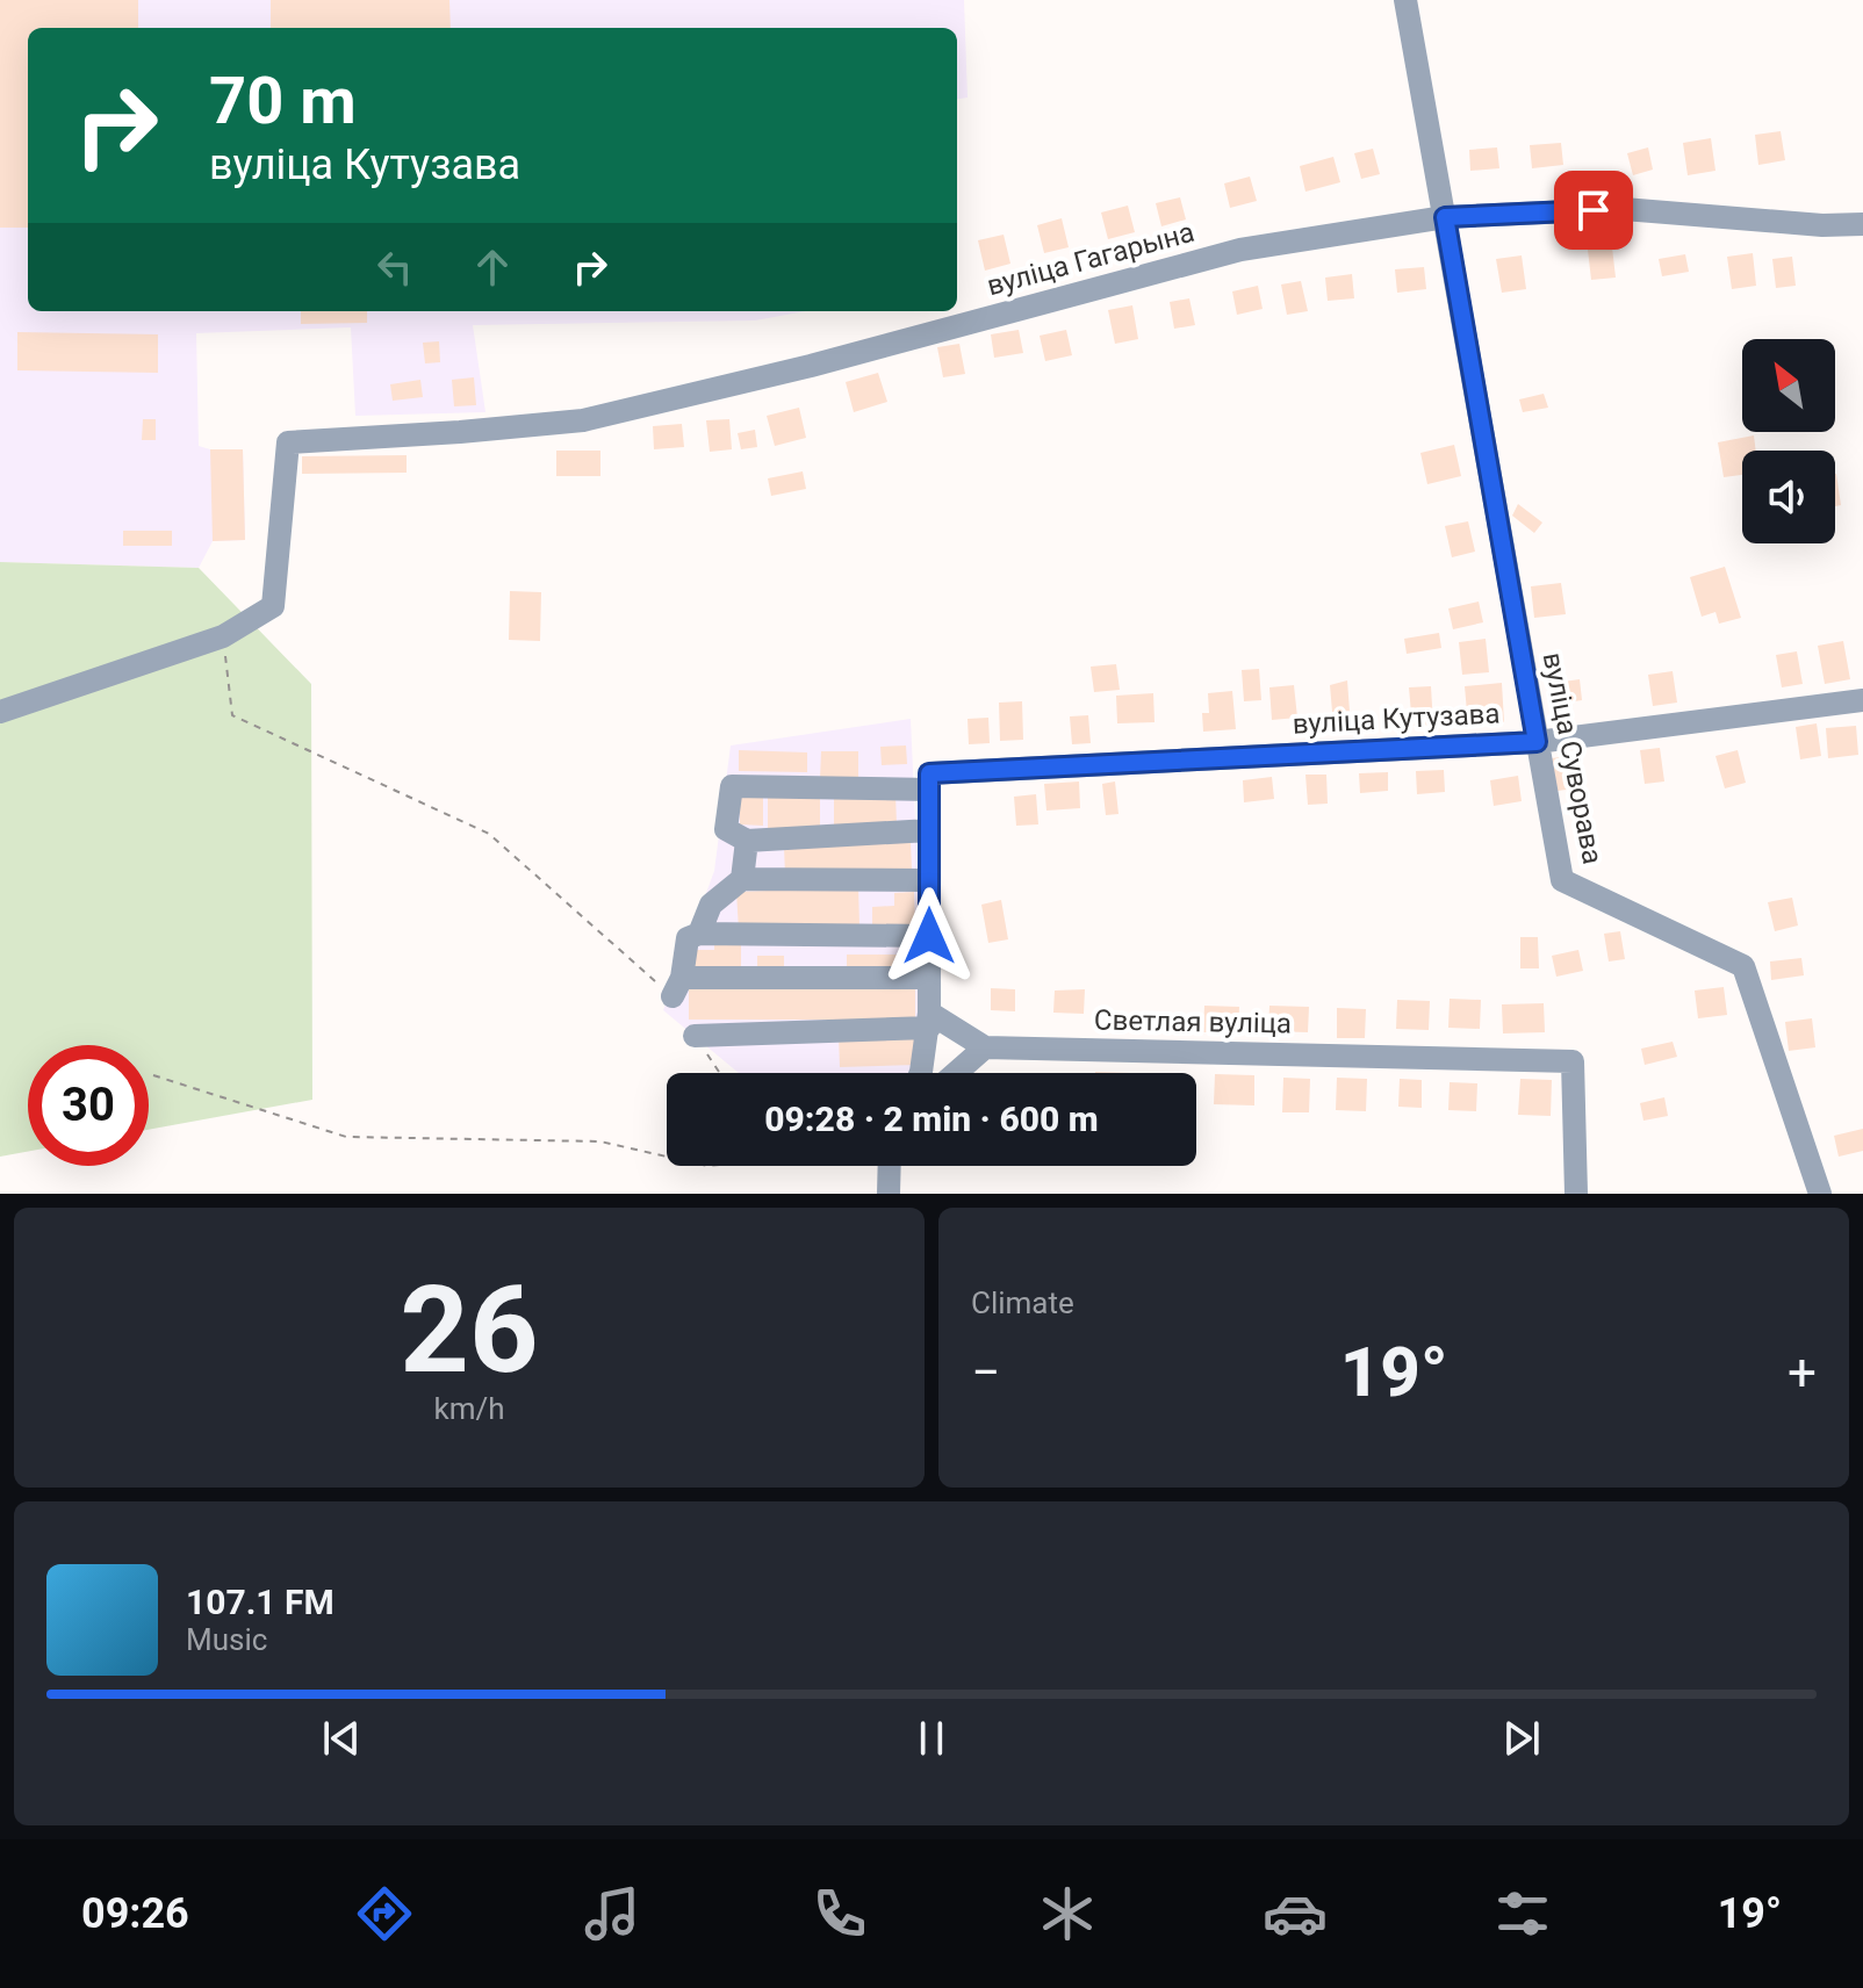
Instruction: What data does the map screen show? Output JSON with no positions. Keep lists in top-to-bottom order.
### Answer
{
  "streets": {
    "street": [
      "вуліца Гагарына",
      "вуліца Кутузава",
      "вуліца Суворава",
      "Светлая вуліца"
    ]
  },
  "crossings": [
    ["вуліца Гагарына", "вуліца Суворава"],
    ["вуліца Кутузава", "вуліца Суворава"]
  ],
  "north": "top left",
  "page": {
    "turn": ["70 m", "вуліца Кутузава"],
    "limit": "30",
    "trip": "09:28 · 2 min · 600 m",
    "tile": [
      ["26", "km/h"],
      "Climate"
    ],
    "heat": ["−", "19°", "+"],
    "song": ["107.1 FM", "Music"],
    "tabs": ["09:26", "19°"]
  }
}
